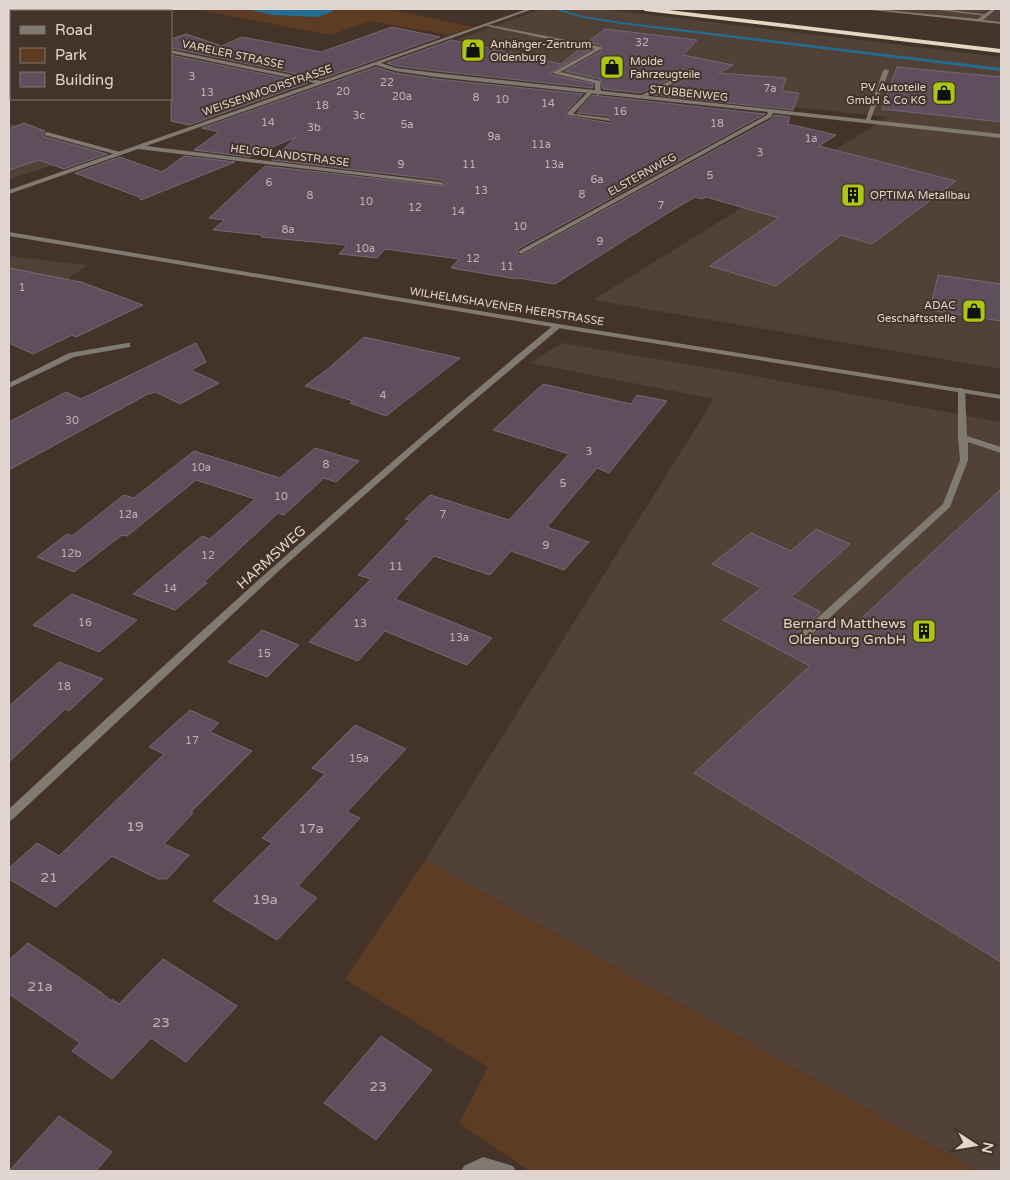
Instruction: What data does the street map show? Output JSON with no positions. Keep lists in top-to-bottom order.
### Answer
{
  "streets": {
    "street": [
      "VARELER STRASSE",
      "WEISSENMOORSTRASSE",
      "STUBBENWEG",
      "HELGOLANDSTRASSE",
      "ELSTERNWEG",
      "WILHELMSHAVENER HEERSTRASSE",
      "HARMSWEG"
    ]
  },
  "crossings": [
    ["VARELER STRASSE", "WEISSENMOORSTRASSE"],
    ["WEISSENMOORSTRASSE", "STUBBENWEG"],
    ["WEISSENMOORSTRASSE", "HELGOLANDSTRASSE"],
    ["STUBBENWEG", "ELSTERNWEG"],
    ["WILHELMSHAVENER HEERSTRASSE", "HARMSWEG"]
  ],
  "places": {
    "shop": [
      "Anhänger-Zentrum Oldenburg",
      "Molde Fahrzeugteile",
      "PV Autoteile GmbH & Co KG",
      "ADAC Geschäftsstelle"
    ],
    "building": ["OPTIMA Metallbau", "Bernard Matthews Oldenburg GmbH"]
  },
  "house_numbers": [
    "32",
    "3",
    "22",
    "7a",
    "20",
    "13",
    "20a",
    "8",
    "10",
    "14",
    "18",
    "16",
    "3c",
    "14",
    "18",
    "5a",
    "3b",
    "9a",
    "1a",
    "11a",
    "3",
    "9",
    "11",
    "13a",
    "5",
    "6a",
    "6",
    "13",
    "8",
    "8",
    "10",
    "7",
    "12",
    "14",
    "10",
    "8a",
    "9",
    "10a",
    "12",
    "11",
    "1",
    "4",
    "30",
    "3",
    "8",
    "10a",
    "5",
    "10",
    "12a",
    "7",
    "9",
    "12b",
    "12",
    "11",
    "14",
    "16",
    "13",
    "13a",
    "15",
    "18",
    "17",
    "15a",
    "19",
    "17a",
    "21",
    "19a",
    "21a",
    "23",
    "23"
  ],
  "legend": ["Road", "Park", "Building"],
  "north": "right"
}
